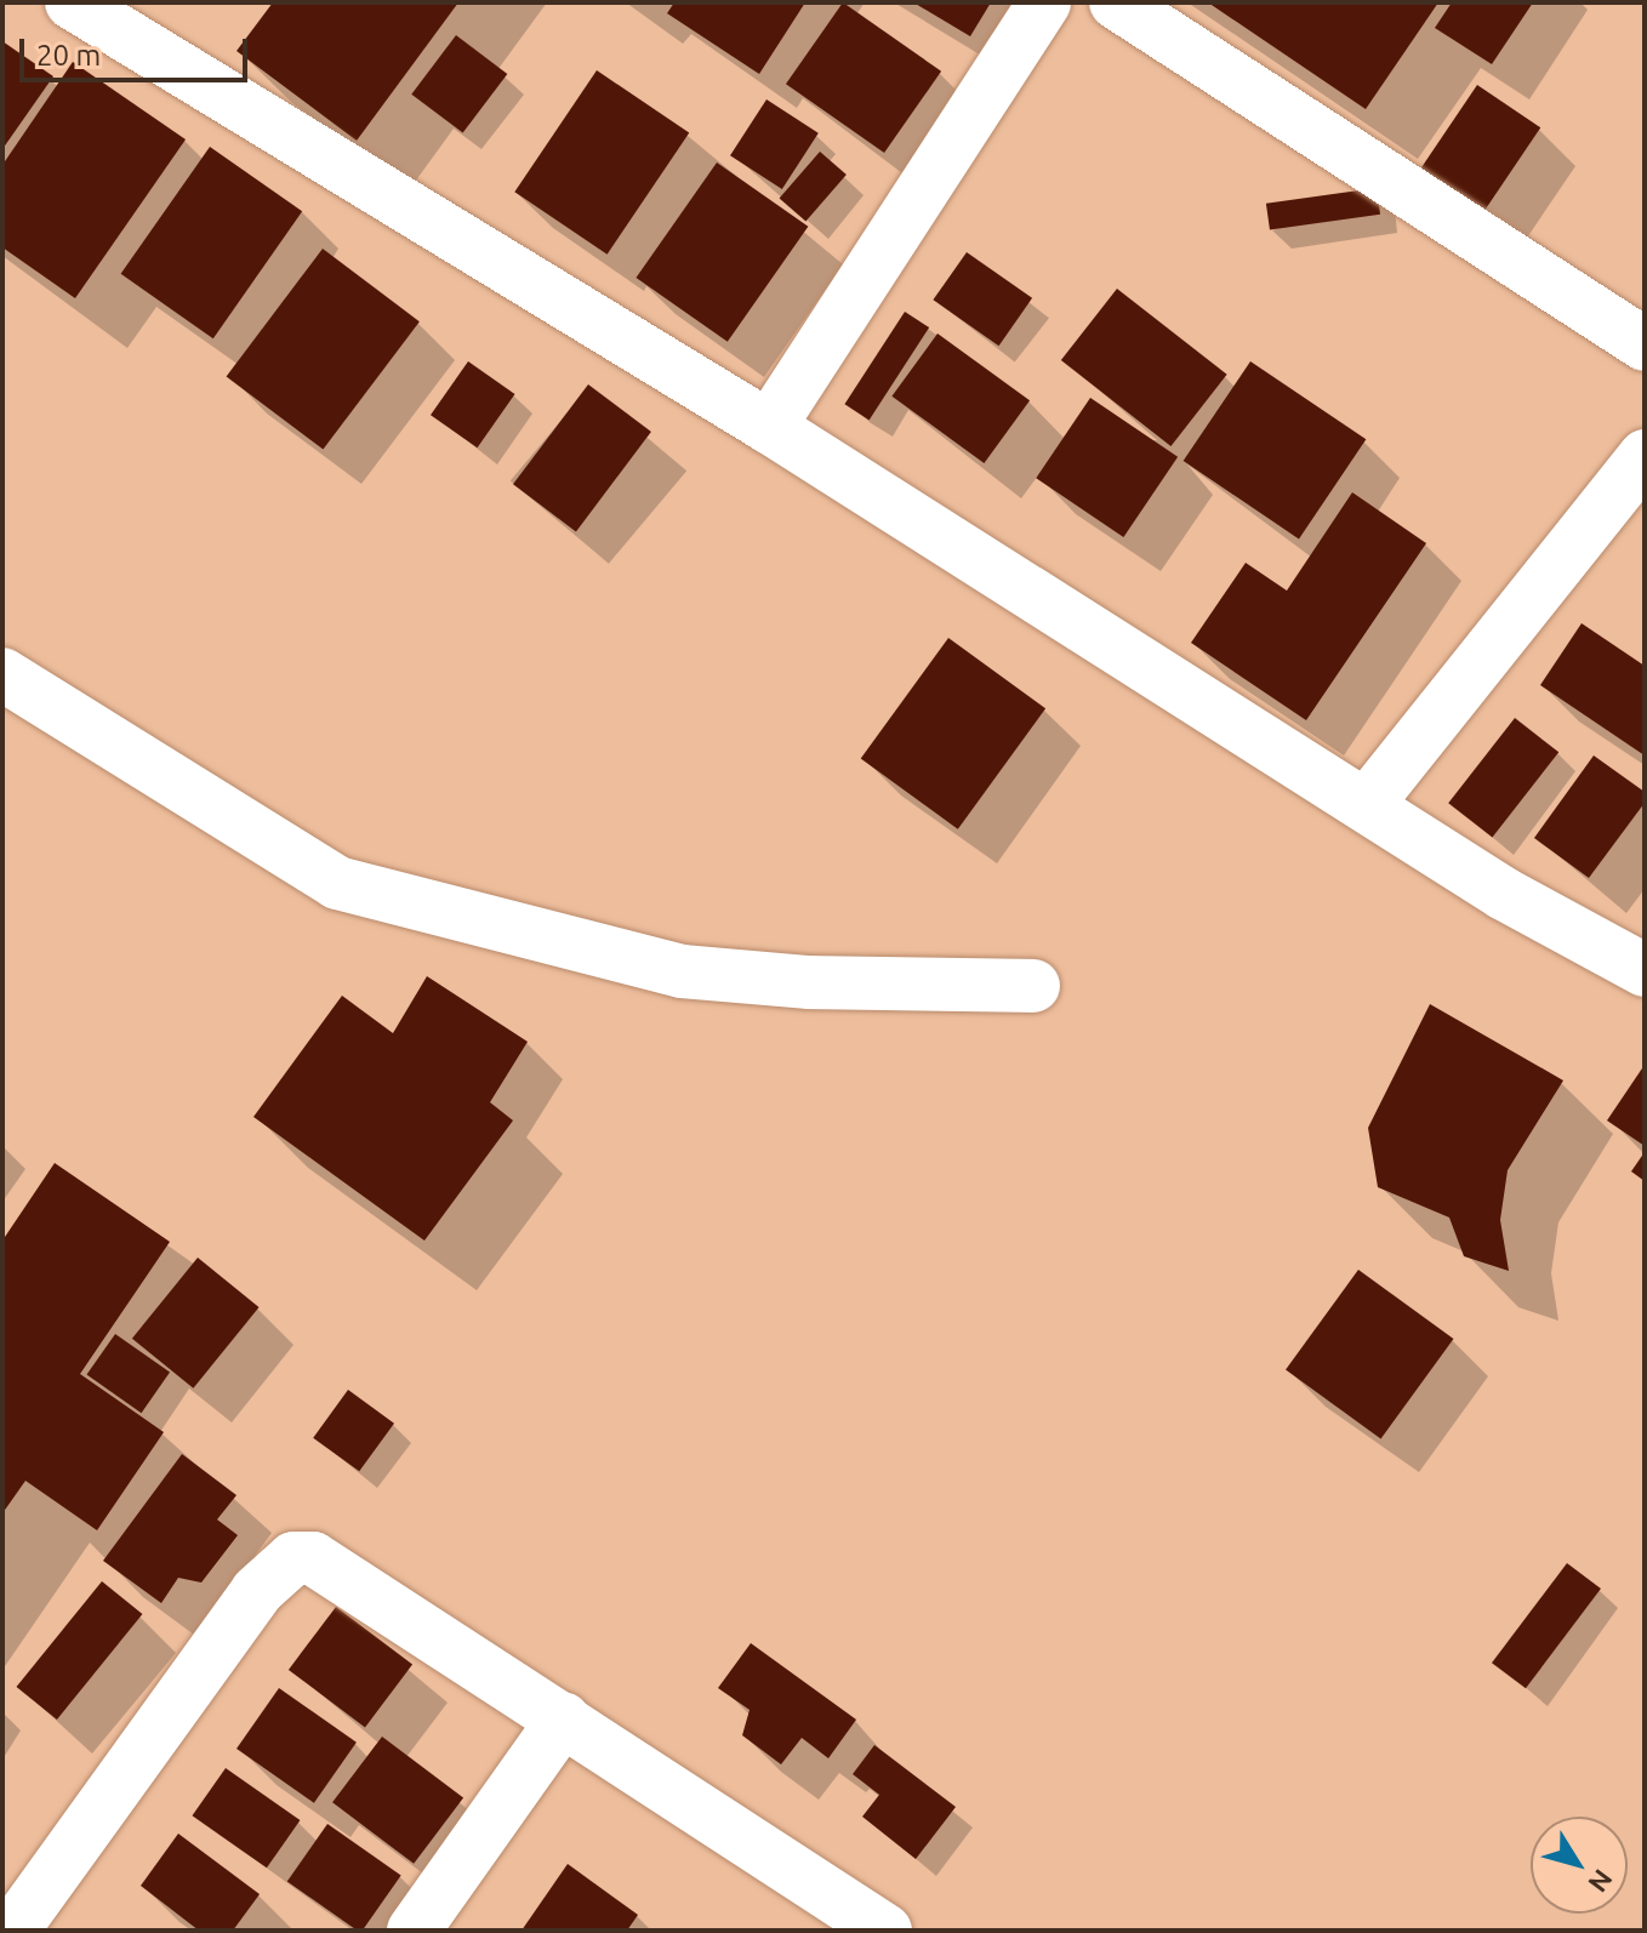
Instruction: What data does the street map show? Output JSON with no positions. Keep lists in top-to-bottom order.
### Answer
{
  "scale_bar": "20 m",
  "north": "bottom right"
}
